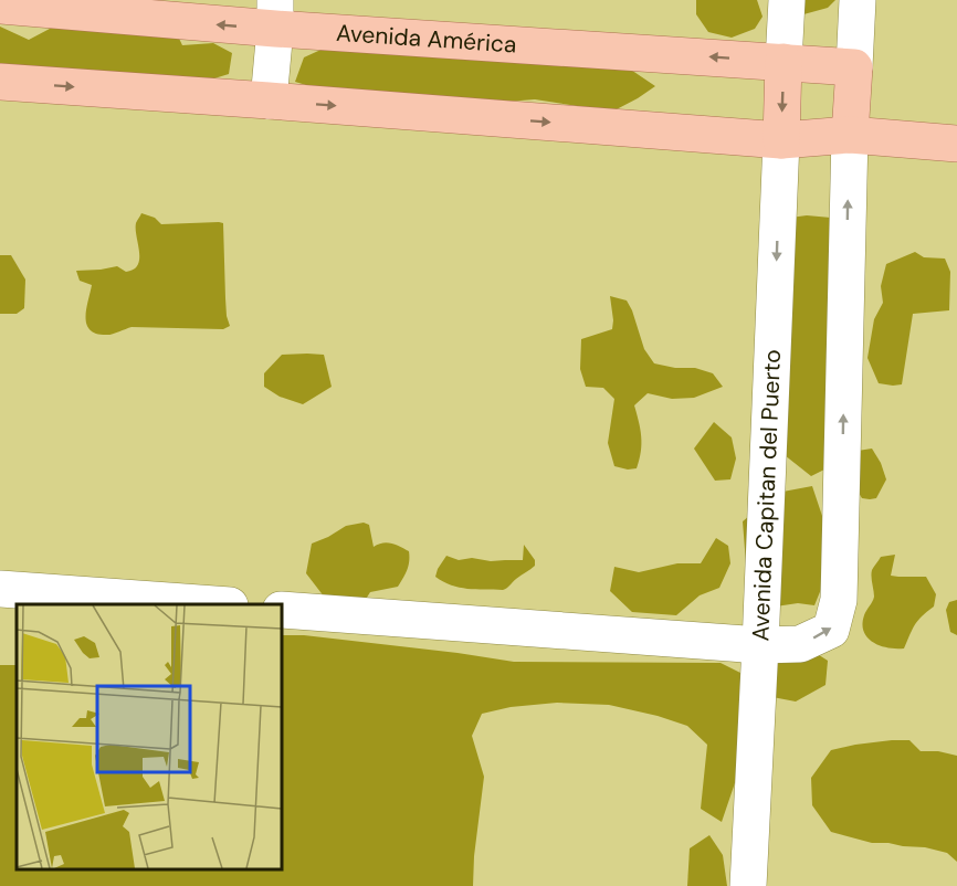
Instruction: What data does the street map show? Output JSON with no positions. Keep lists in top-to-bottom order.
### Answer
{
  "streets": {
    "main road": ["Avenida América", "Avenida Capitan del Puerto"]
  },
  "crossings": [
    ["Avenida América", "Avenida Capitan del Puerto"]
  ]
}
